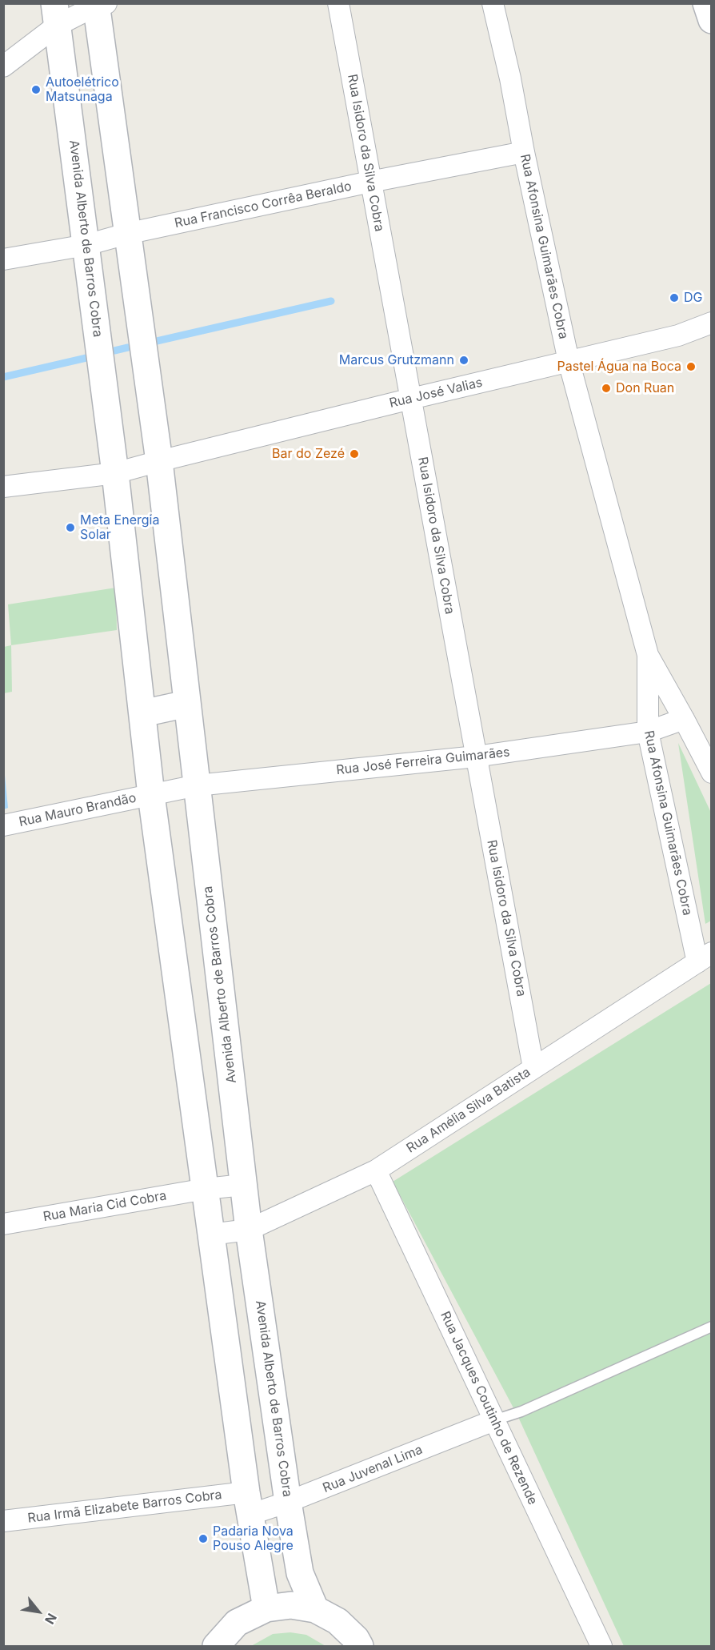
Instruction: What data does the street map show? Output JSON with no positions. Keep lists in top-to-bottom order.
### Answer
{
  "streets": {
    "street": [
      "Rua Isidoro da Silva Cobra",
      "Rua Francisco Corrêa Beraldo",
      "Avenida Alberto de Barros Cobra",
      "Rua Afonsina Guimarães Cobra",
      "Rua José Valias",
      "Rua José Ferreira Guimarães",
      "Rua Mauro Brandão",
      "Rua Amélia Silva Batista",
      "Rua Maria Cid Cobra",
      "Rua Jacques Coutinho de Rezende",
      "Rua Juvenal Lima",
      "Rua Irmã Elizabete Barros Cobra"
    ]
  },
  "crossings": [
    ["Rua Isidoro da Silva Cobra", "Rua Francisco Corrêa Beraldo"],
    ["Rua Isidoro da Silva Cobra", "Rua José Valias"],
    ["Rua Isidoro da Silva Cobra", "Rua José Ferreira Guimarães"],
    ["Rua Isidoro da Silva Cobra", "Rua Amélia Silva Batista"],
    ["Rua Francisco Corrêa Beraldo", "Avenida Alberto de Barros Cobra"],
    ["Rua Francisco Corrêa Beraldo", "Rua Afonsina Guimarães Cobra"],
    ["Avenida Alberto de Barros Cobra", "Rua José Valias"],
    ["Avenida Alberto de Barros Cobra", "Rua José Ferreira Guimarães"],
    ["Avenida Alberto de Barros Cobra", "Rua Mauro Brandão"],
    ["Avenida Alberto de Barros Cobra", "Rua Amélia Silva Batista"],
    ["Avenida Alberto de Barros Cobra", "Rua Maria Cid Cobra"],
    ["Avenida Alberto de Barros Cobra", "Rua Juvenal Lima"],
    ["Avenida Alberto de Barros Cobra", "Rua Irmã Elizabete Barros Cobra"],
    ["Rua Afonsina Guimarães Cobra", "Rua José Valias"],
    ["Rua Afonsina Guimarães Cobra", "Rua José Ferreira Guimarães"],
    ["Rua Afonsina Guimarães Cobra", "Rua Amélia Silva Batista"],
    ["Rua Amélia Silva Batista", "Rua Jacques Coutinho de Rezende"],
    ["Rua Jacques Coutinho de Rezende", "Rua Juvenal Lima"],
    ["Rua Juvenal Lima", "Rua Irmã Elizabete Barros Cobra"]
  ],
  "places": [
    "Autoelétrico Matsunaga",
    "DG",
    "Marcus Grutzmann",
    "Pastel Água na Boca",
    "Don Ruan",
    "Bar do Zezé",
    "Meta Energia Solar",
    "Padaria Nova Pouso Alegre"
  ],
  "north": "bottom right"
}
